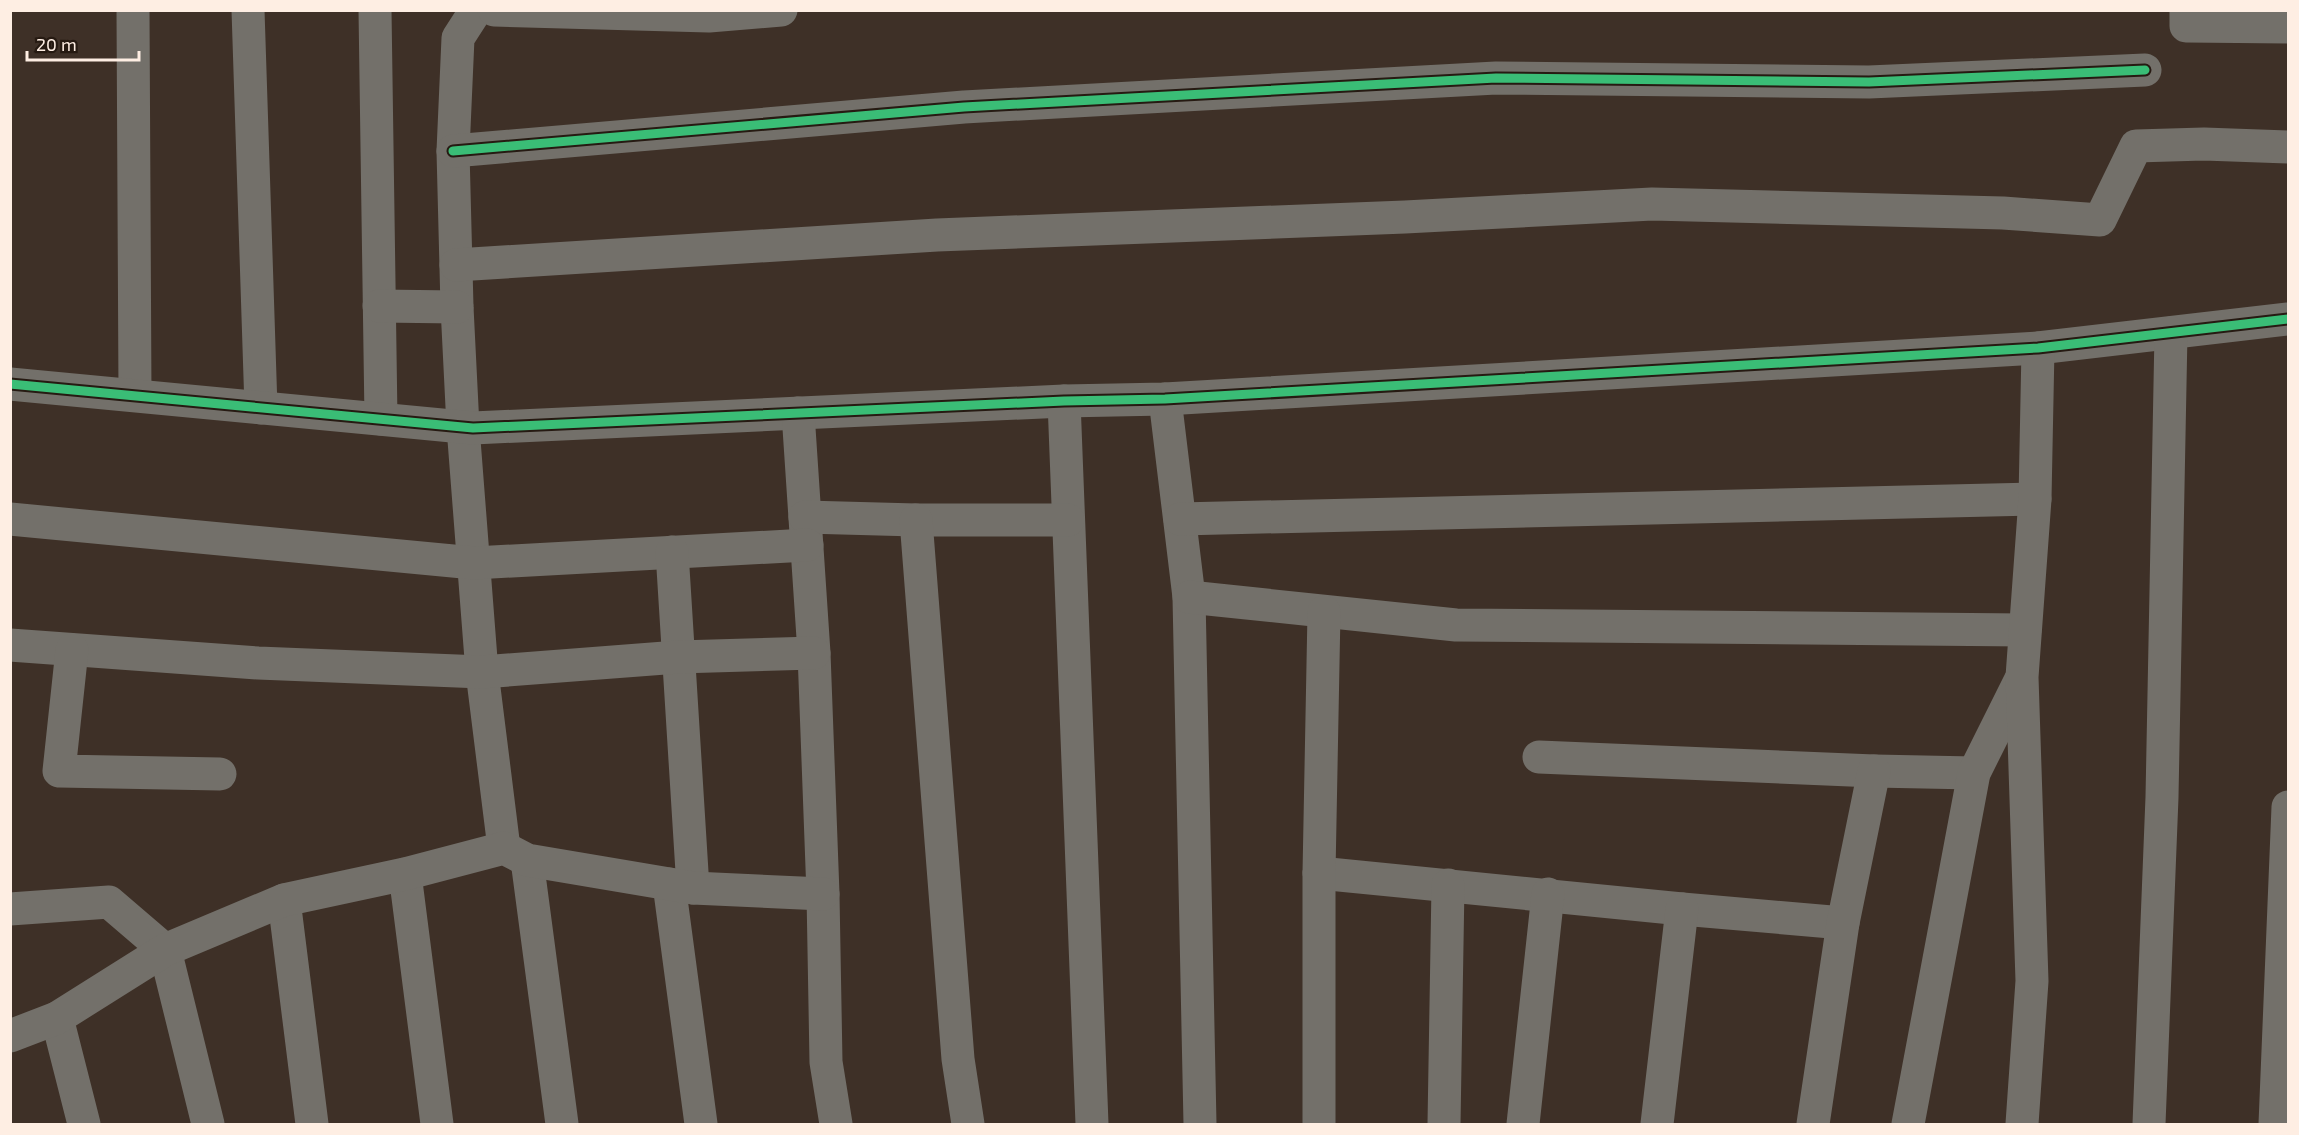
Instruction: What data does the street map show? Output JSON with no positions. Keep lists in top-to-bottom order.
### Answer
{
  "scale_bar": "20 m"
}
